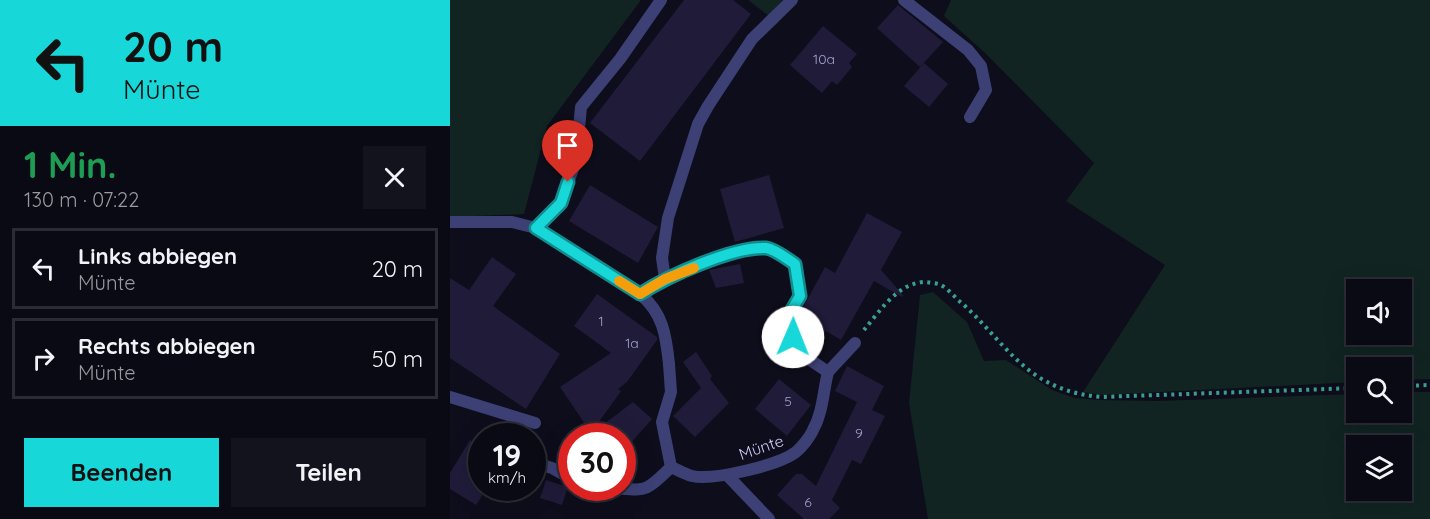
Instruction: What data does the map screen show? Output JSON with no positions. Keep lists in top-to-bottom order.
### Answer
{
  "streets": {
    "street": ["Münte"]
  },
  "house_numbers": [
    "10a",
    "1",
    "1a",
    "5",
    "9",
    "6"
  ],
  "page": {
    "turn": ["20 m", "Münte"],
    "heading": ["1 Min.", "130 m · 07:22"],
    "list": [
      {
        "name": "Links abbiegen",
        "note": "Münte",
        "value": "20 m"
      },
      {
        "name": "Rechts abbiegen",
        "note": "Münte",
        "value": "50 m"
      }
    ],
    "speed": "19 km/h",
    "limit": "30",
    "buttons": ["Beenden", "Teilen"]
  }
}
